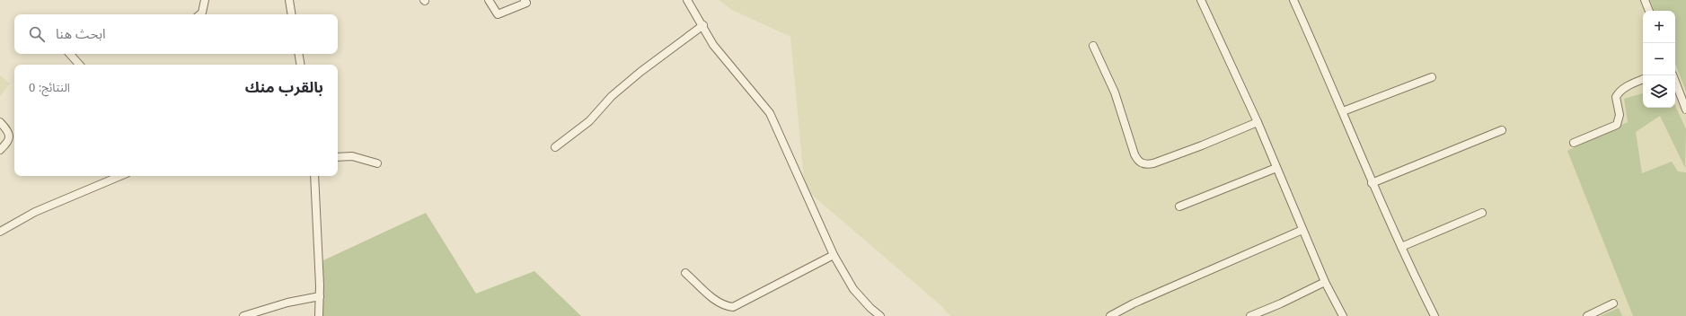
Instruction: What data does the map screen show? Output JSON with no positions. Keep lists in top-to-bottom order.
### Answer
{
  "page": {
    "map_buttons": ["+", "−"],
    "search": "ابحث هنا",
    "heading": ["بالقرب منك", "النتائج: 0"]
  }
}
